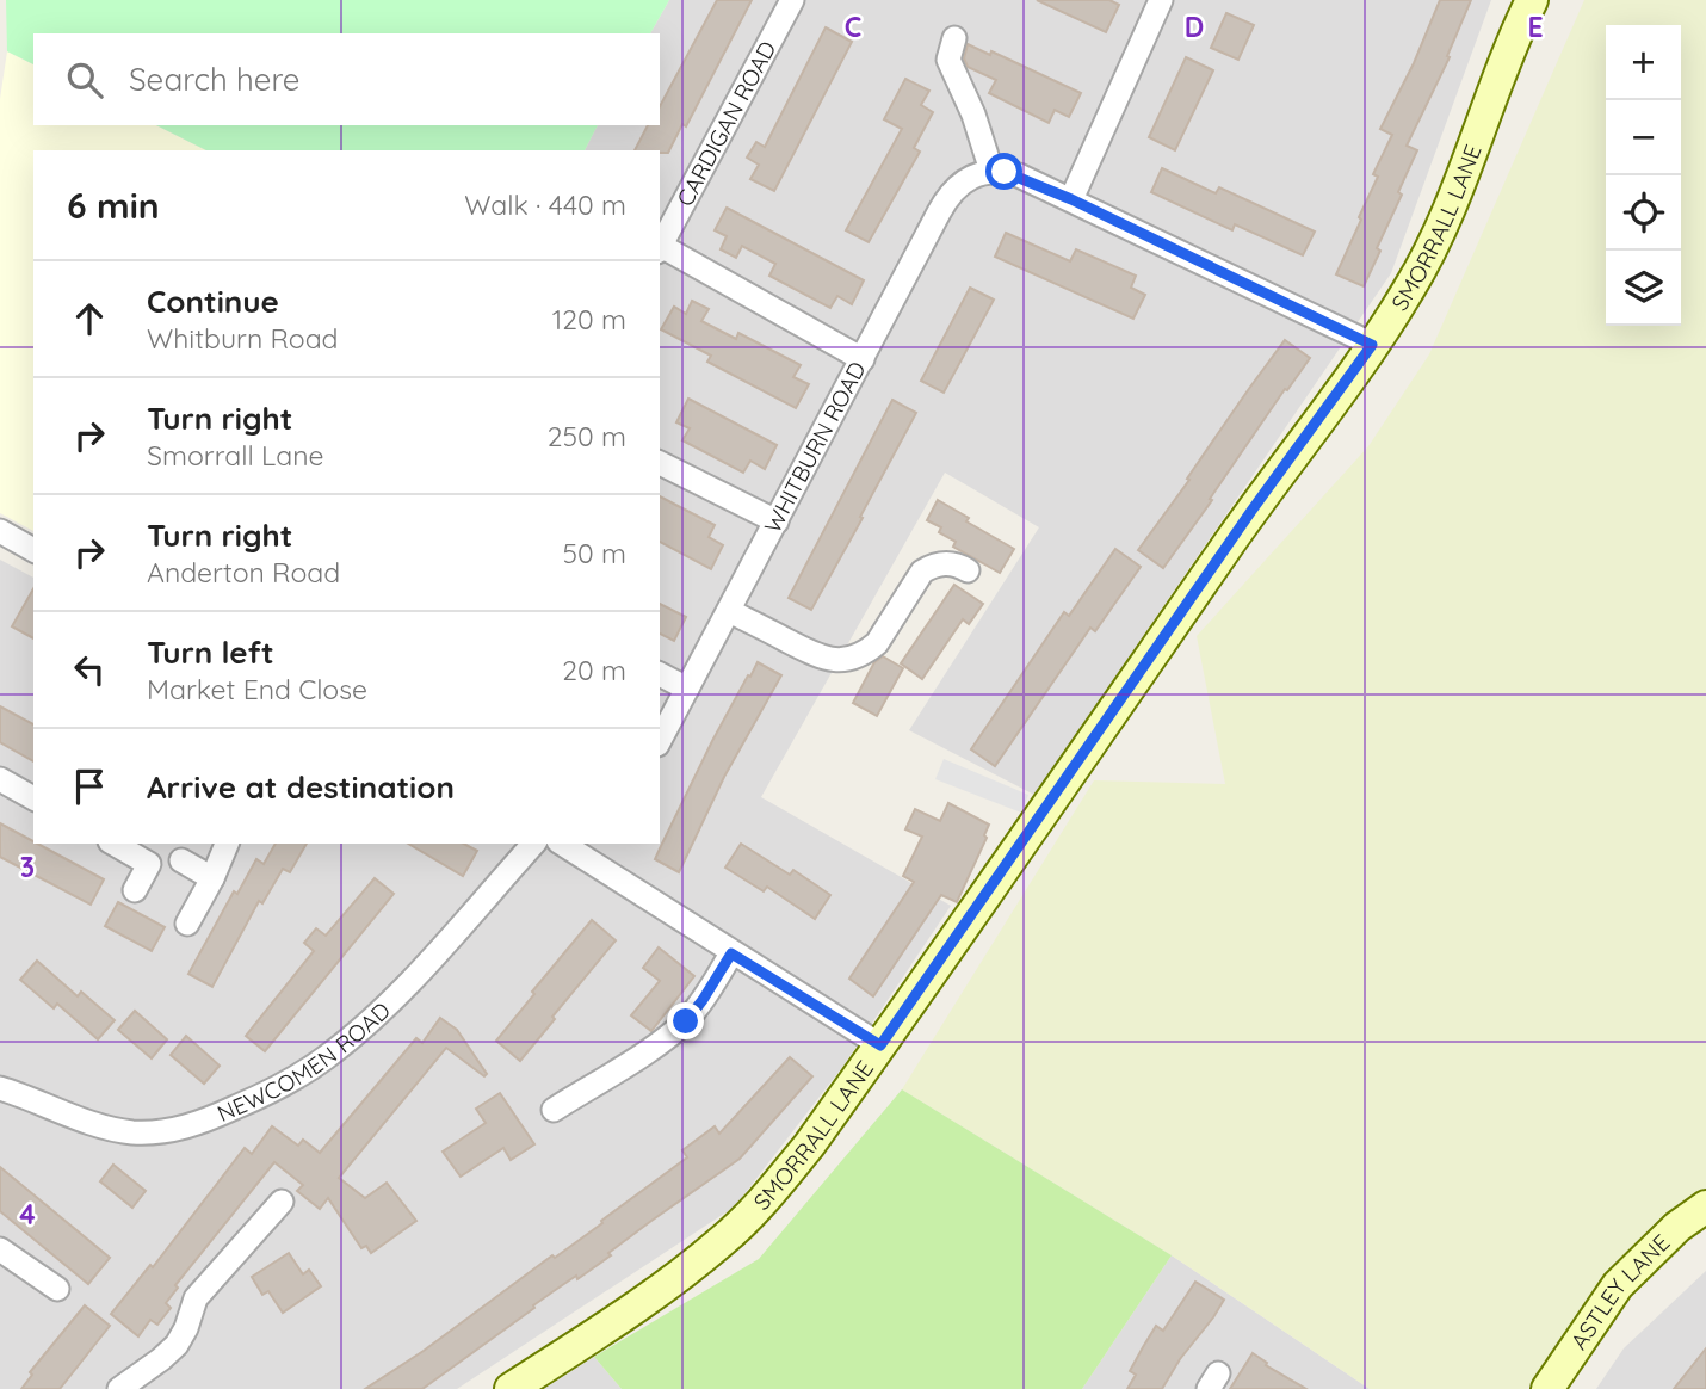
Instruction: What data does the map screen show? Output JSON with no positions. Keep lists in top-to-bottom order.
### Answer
{
  "streets": {
    "street": [
      "CARDIGAN ROAD",
      "SMORRALL LANE",
      "WHITBURN ROAD",
      "NEWCOMEN ROAD",
      "ASTLEY LANE"
    ]
  },
  "crossings": [
    ["CARDIGAN ROAD", "WHITBURN ROAD"]
  ],
  "page": {
    "map_buttons": ["+", "−"],
    "search": "Search here",
    "heading": ["6 min", "Walk · 440 m"],
    "list": [
      ["Continue", "Whitburn Road", "120 m"],
      ["Turn right", "Smorrall Lane", "250 m"],
      ["Turn right", "Anderton Road", "50 m"],
      ["Turn left", "Market End Close", "20 m"],
      "Arrive at destination"
    ]
  },
  "grid": {
    "columns": ["C", "D", "E"],
    "rows": ["3", "4"]
  }
}
